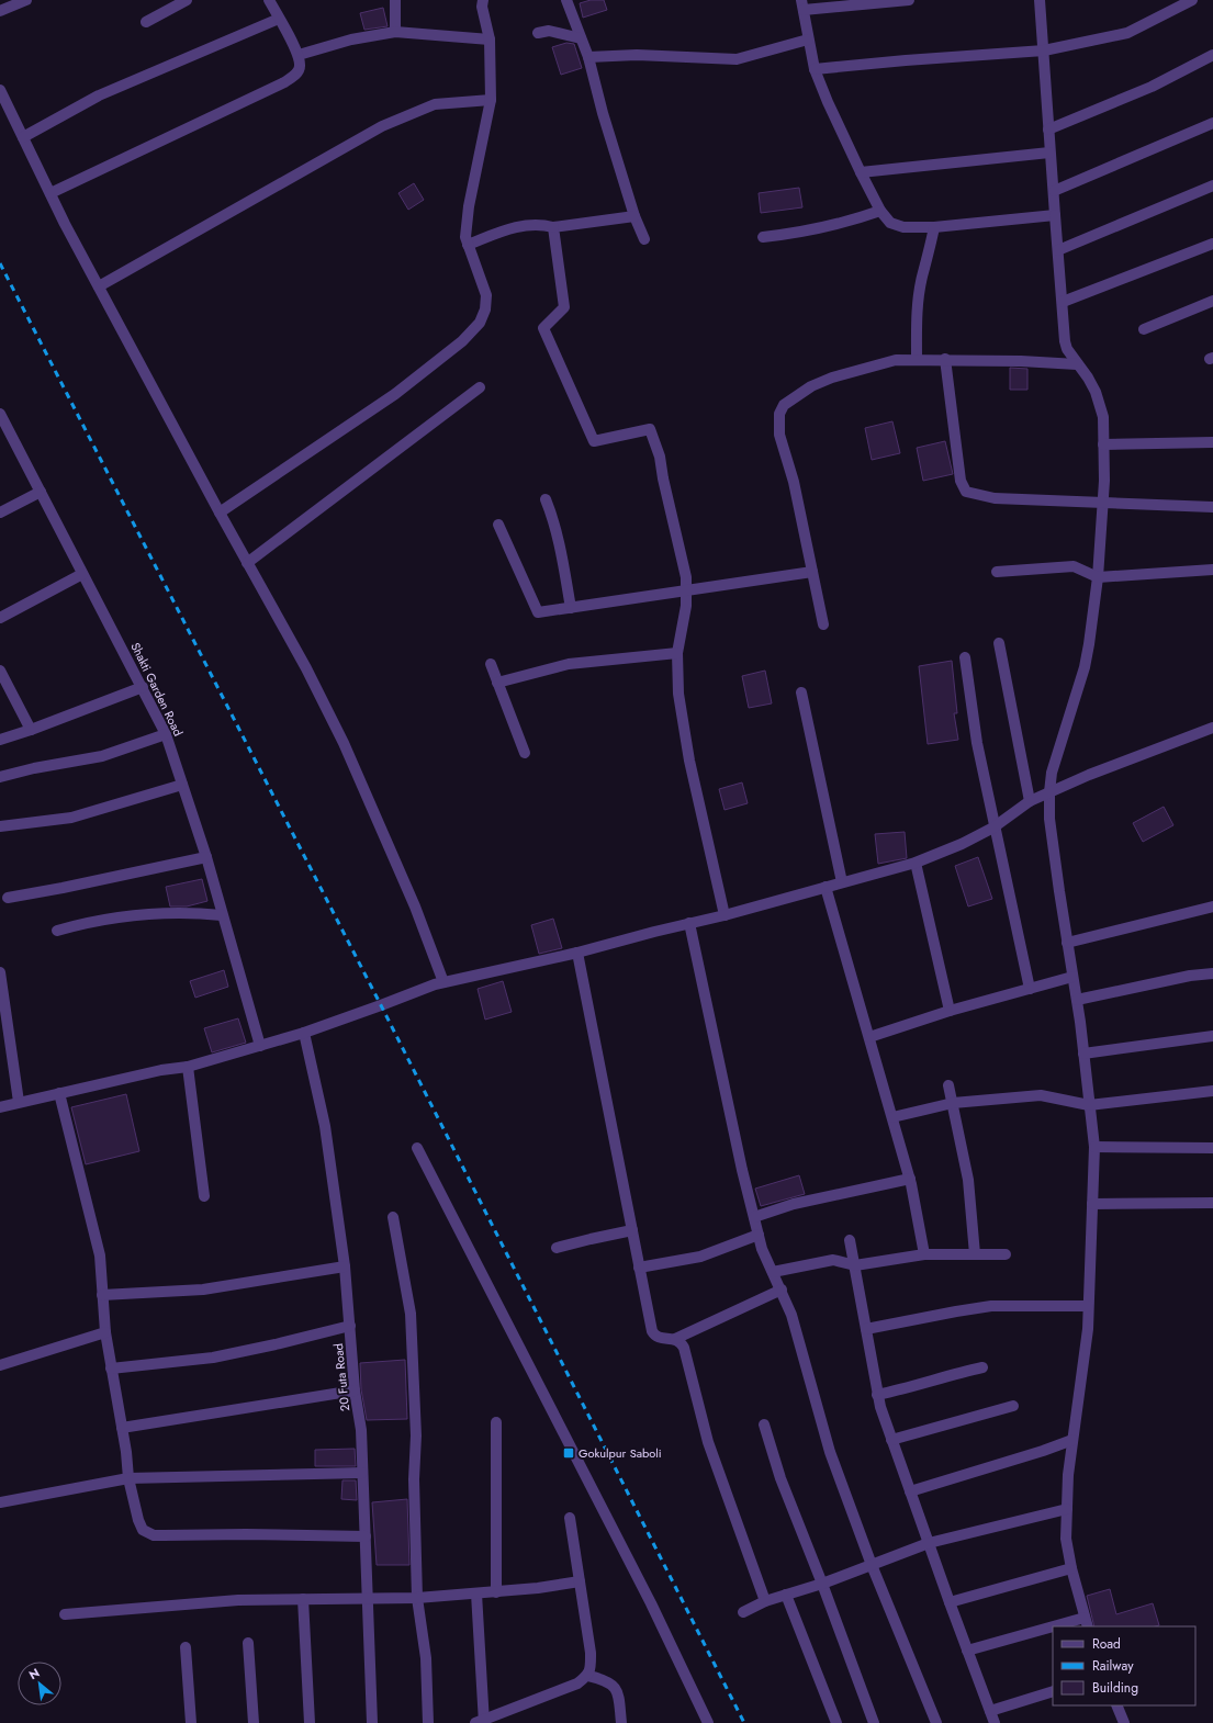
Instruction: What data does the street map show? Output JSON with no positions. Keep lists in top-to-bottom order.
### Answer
{
  "streets": {
    "street": ["Shakti Garden Road", "20 Futa Road"]
  },
  "places": {
    "transit": ["Gokulpur Saboli"]
  },
  "legend": ["Road", "Railway", "Building"],
  "north": "top left"
}
